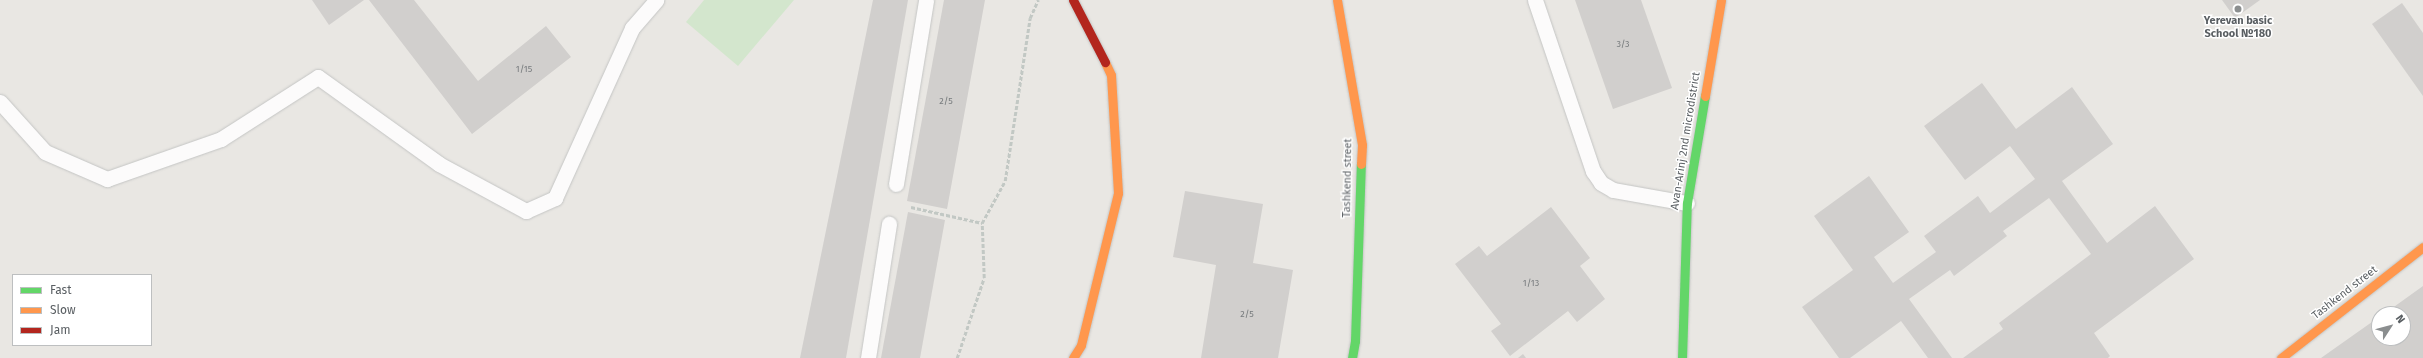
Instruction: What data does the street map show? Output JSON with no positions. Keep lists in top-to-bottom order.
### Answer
{
  "streets": {
    "street": ["Avan-Arinj 2nd microdistrict", "Tashkend street"]
  },
  "places": ["Yerevan basic School №180"],
  "house_numbers": [
    "3/3",
    "1/15",
    "2/5",
    "1/13",
    "2/5"
  ],
  "legend": ["Fast", "Slow", "Jam"],
  "north": "top right"
}
